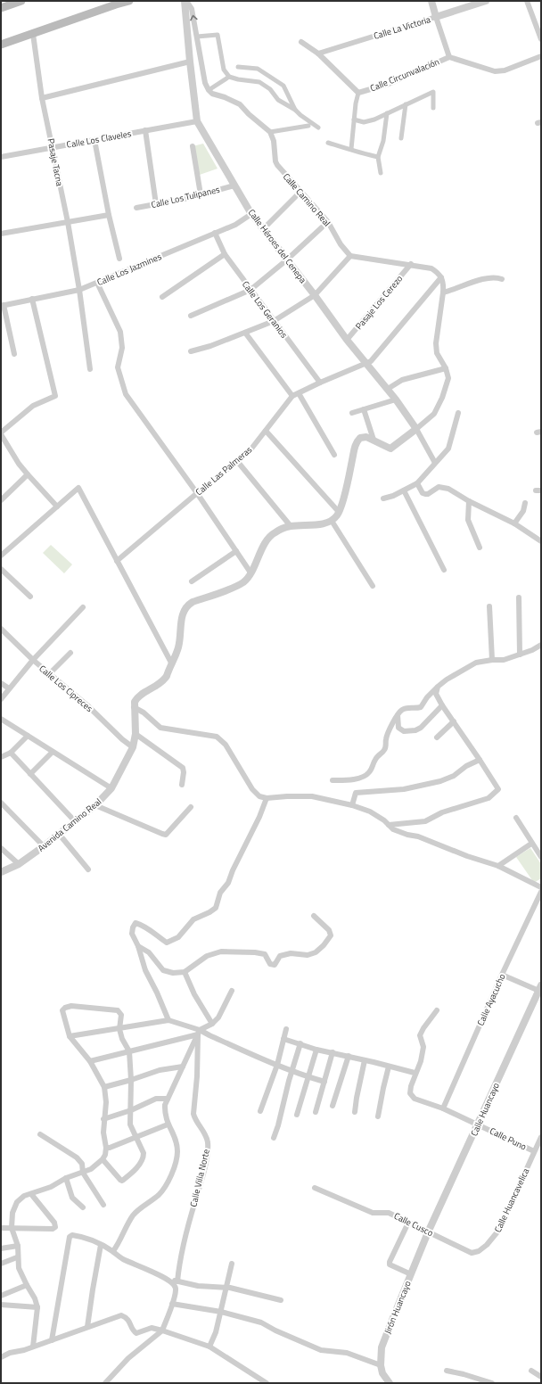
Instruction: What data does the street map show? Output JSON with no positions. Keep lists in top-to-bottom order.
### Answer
{
  "streets": {
    "street": [
      "Calle La Victoria",
      "Calle Circunvalación",
      "Calle Los Claveles",
      "Pasaje Tacna",
      "Calle Los Tulipanes",
      "Calle Camino Real",
      "Calle Héroes del Cenepa",
      "Calle Los Jazmines",
      "Pasaje Los Cerezo",
      "Calle Los Geranios",
      "Calle Las Palmeras",
      "Calle Los Cipreces",
      "Avenida Camino Real",
      "Calle Ayacucho",
      "Calle Huancayo",
      "Calle Puno",
      "Calle Villa Norte",
      "Calle Huancavelica",
      "Calle Cusco",
      "Jirón Huancayo"
    ]
  },
  "crossings": [
    ["Calle La Victoria", "Calle Circunvalación"],
    ["Calle Los Claveles", "Pasaje Tacna"],
    ["Calle Los Claveles", "Calle Héroes del Cenepa"],
    ["Pasaje Tacna", "Calle Los Jazmines"],
    ["Calle Los Tulipanes", "Calle Héroes del Cenepa"],
    ["Calle Héroes del Cenepa", "Calle Los Jazmines"],
    ["Calle Héroes del Cenepa", "Pasaje Los Cerezo"],
    ["Calle Héroes del Cenepa", "Calle Las Palmeras"],
    ["Calle Los Jazmines", "Calle Los Geranios"],
    ["Calle Los Geranios", "Calle Las Palmeras"],
    ["Calle Los Cipreces", "Avenida Camino Real"],
    ["Calle Ayacucho", "Calle Puno"],
    ["Calle Huancayo", "Calle Puno"],
    ["Calle Huancayo", "Calle Cusco"],
    ["Calle Huancayo", "Jirón Huancayo"],
    ["Calle Puno", "Calle Huancavelica"],
    ["Calle Huancavelica", "Calle Cusco"],
    ["Calle Cusco", "Jirón Huancayo"]
  ]
}
